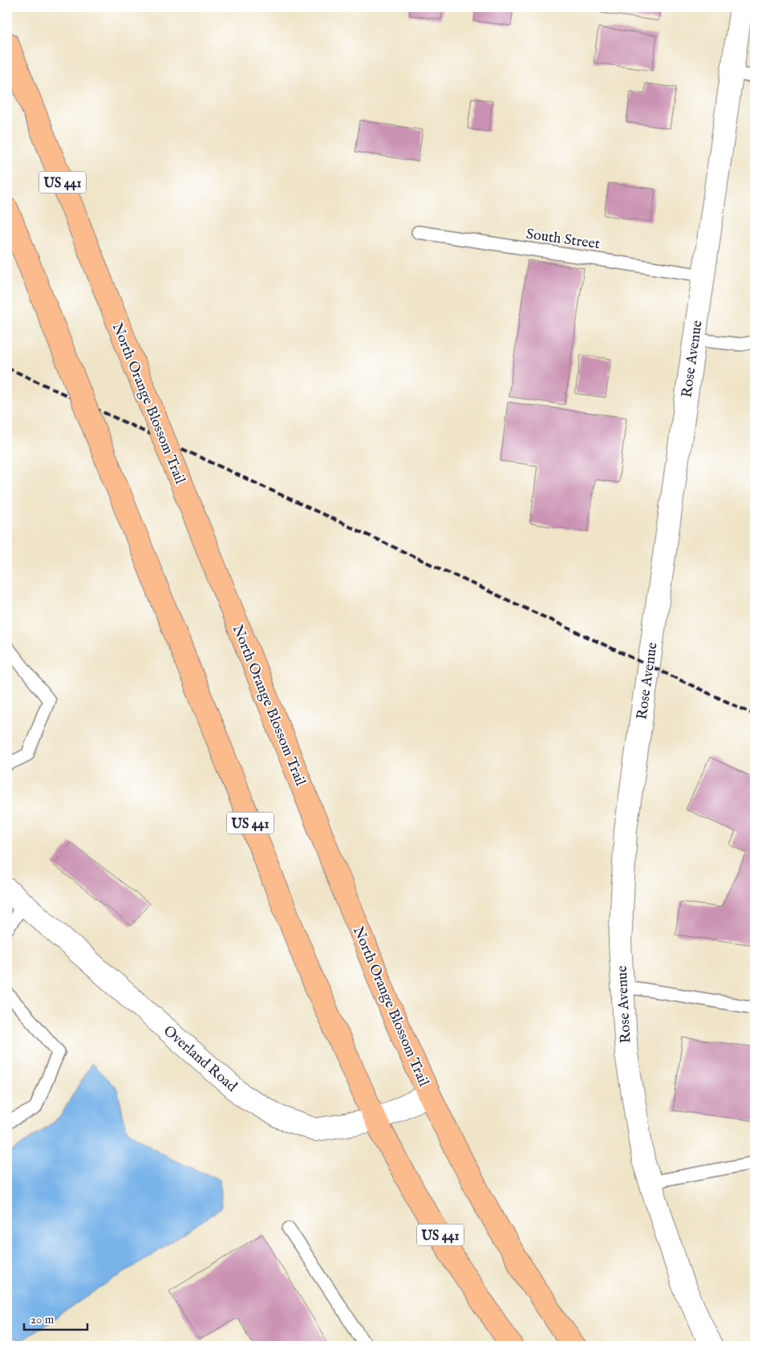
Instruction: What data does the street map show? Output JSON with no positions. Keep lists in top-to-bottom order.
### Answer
{
  "streets": {
    "main road": ["US 441", "North Orange Blossom Trail"],
    "street": ["Rose Avenue", "Overland Road"],
    "lane": ["South Street"]
  },
  "crossings": [
    ["US 441", "Overland Road"],
    ["South Street", "Rose Avenue"],
    ["North Orange Blossom Trail", "Overland Road"]
  ],
  "scale_bar": "20 m"
}
